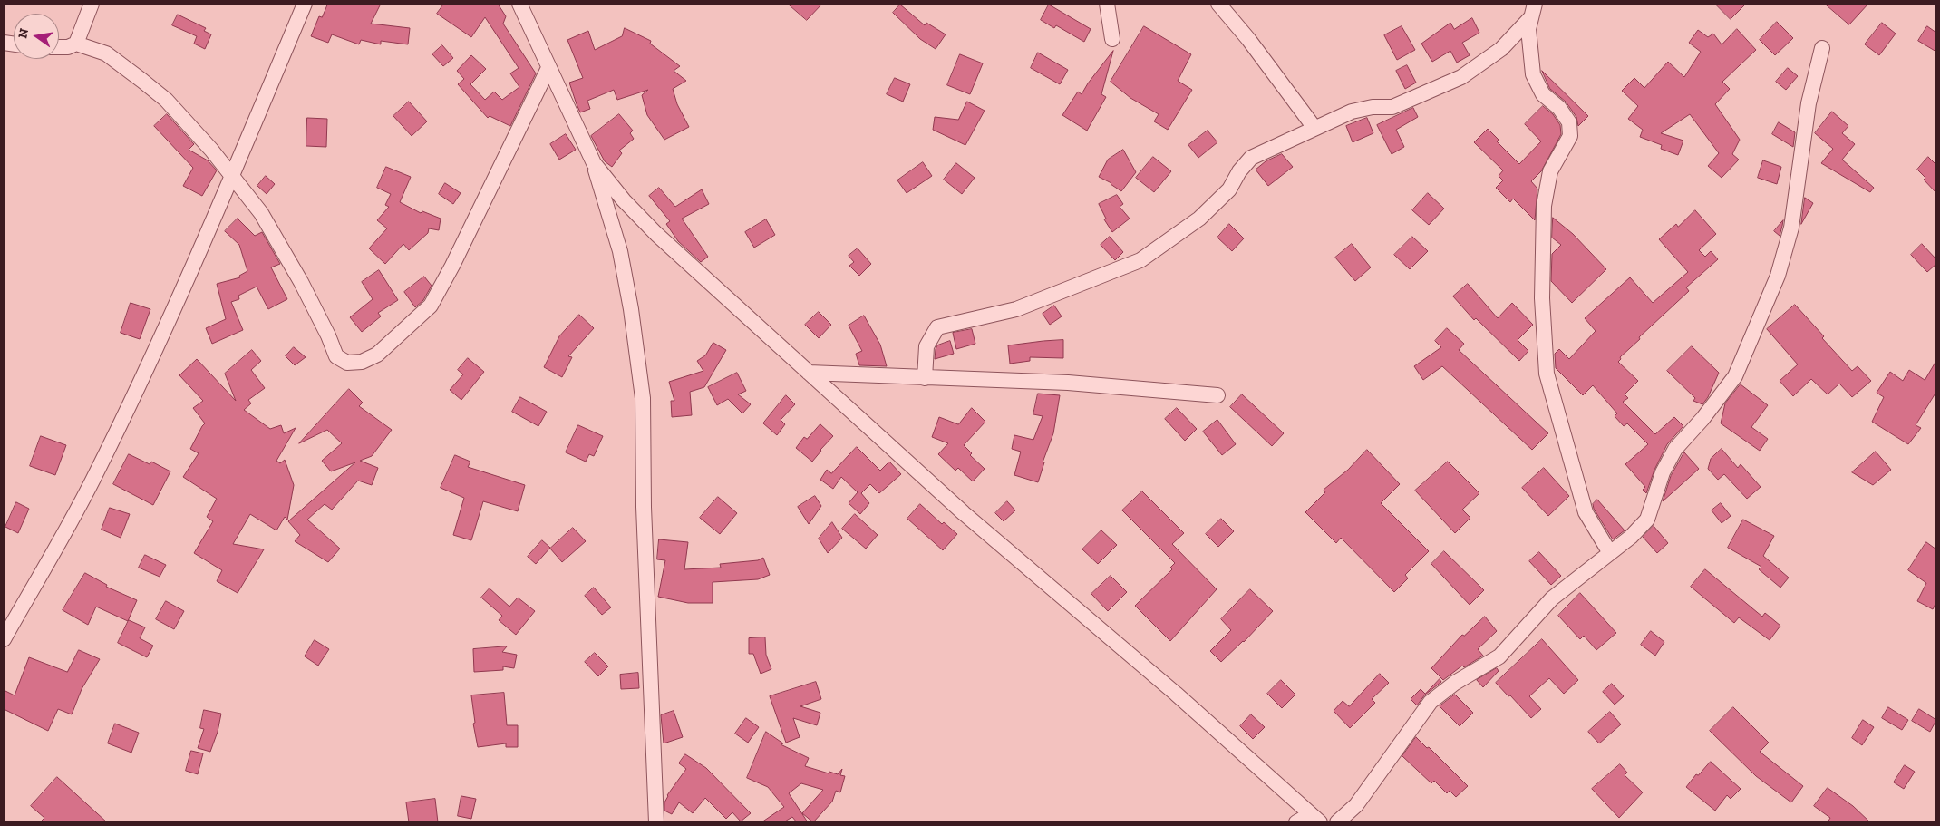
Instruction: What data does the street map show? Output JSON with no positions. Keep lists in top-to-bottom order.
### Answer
{
  "north": "left"
}
